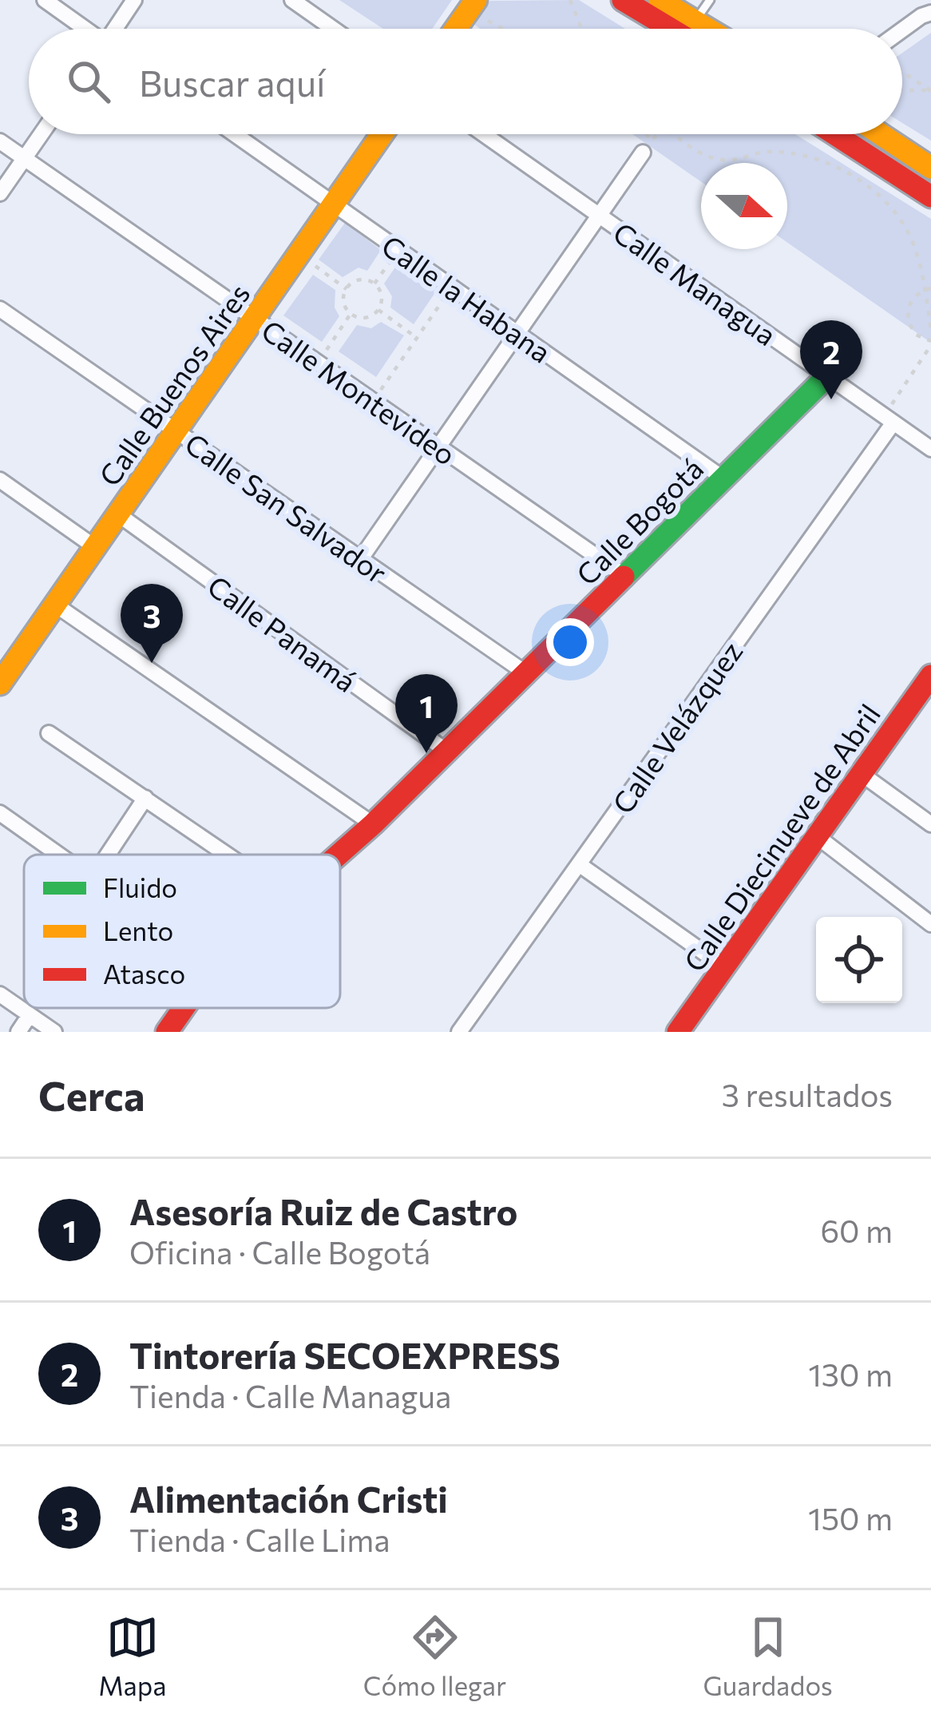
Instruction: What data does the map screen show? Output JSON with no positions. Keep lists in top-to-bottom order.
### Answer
{
  "streets": {
    "street": [
      "Calle Managua",
      "Calle la Habana",
      "Calle Buenos Aires",
      "Calle Montevideo",
      "Calle San Salvador",
      "Calle Bogotá",
      "Calle Panamá",
      "Calle Velázquez",
      "Calle Diecinueve de Abril"
    ]
  },
  "crossings": [
    ["Calle Managua", "Calle Bogotá"],
    ["Calle Managua", "Calle Velázquez"],
    ["Calle la Habana", "Calle Buenos Aires"],
    ["Calle la Habana", "Calle Bogotá"],
    ["Calle Buenos Aires", "Calle Montevideo"],
    ["Calle Buenos Aires", "Calle San Salvador"],
    ["Calle Buenos Aires", "Calle Panamá"],
    ["Calle Montevideo", "Calle Bogotá"],
    ["Calle San Salvador", "Calle Bogotá"],
    ["Calle Bogotá", "Calle Panamá"]
  ],
  "legend": ["Fluido", "Lento", "Atasco"],
  "north": "right",
  "page": {
    "search": "Buscar aquí",
    "pins": ["2", "3", "1"],
    "heading": ["Cerca", "3 resultados"],
    "list": [
      {
        "mark": "1",
        "name": "Asesoría Ruiz de Castro",
        "note": "Oficina · Calle Bogotá",
        "value": "60 m"
      },
      {
        "mark": "2",
        "name": "Tintorería SECOEXPRESS",
        "note": "Tienda · Calle Managua",
        "value": "130 m"
      },
      {
        "mark": "3",
        "name": "Alimentación Cristi",
        "note": "Tienda · Calle Lima",
        "value": "150 m"
      }
    ],
    "nav": ["Mapa", "Cómo llegar", "Guardados"]
  }
}
